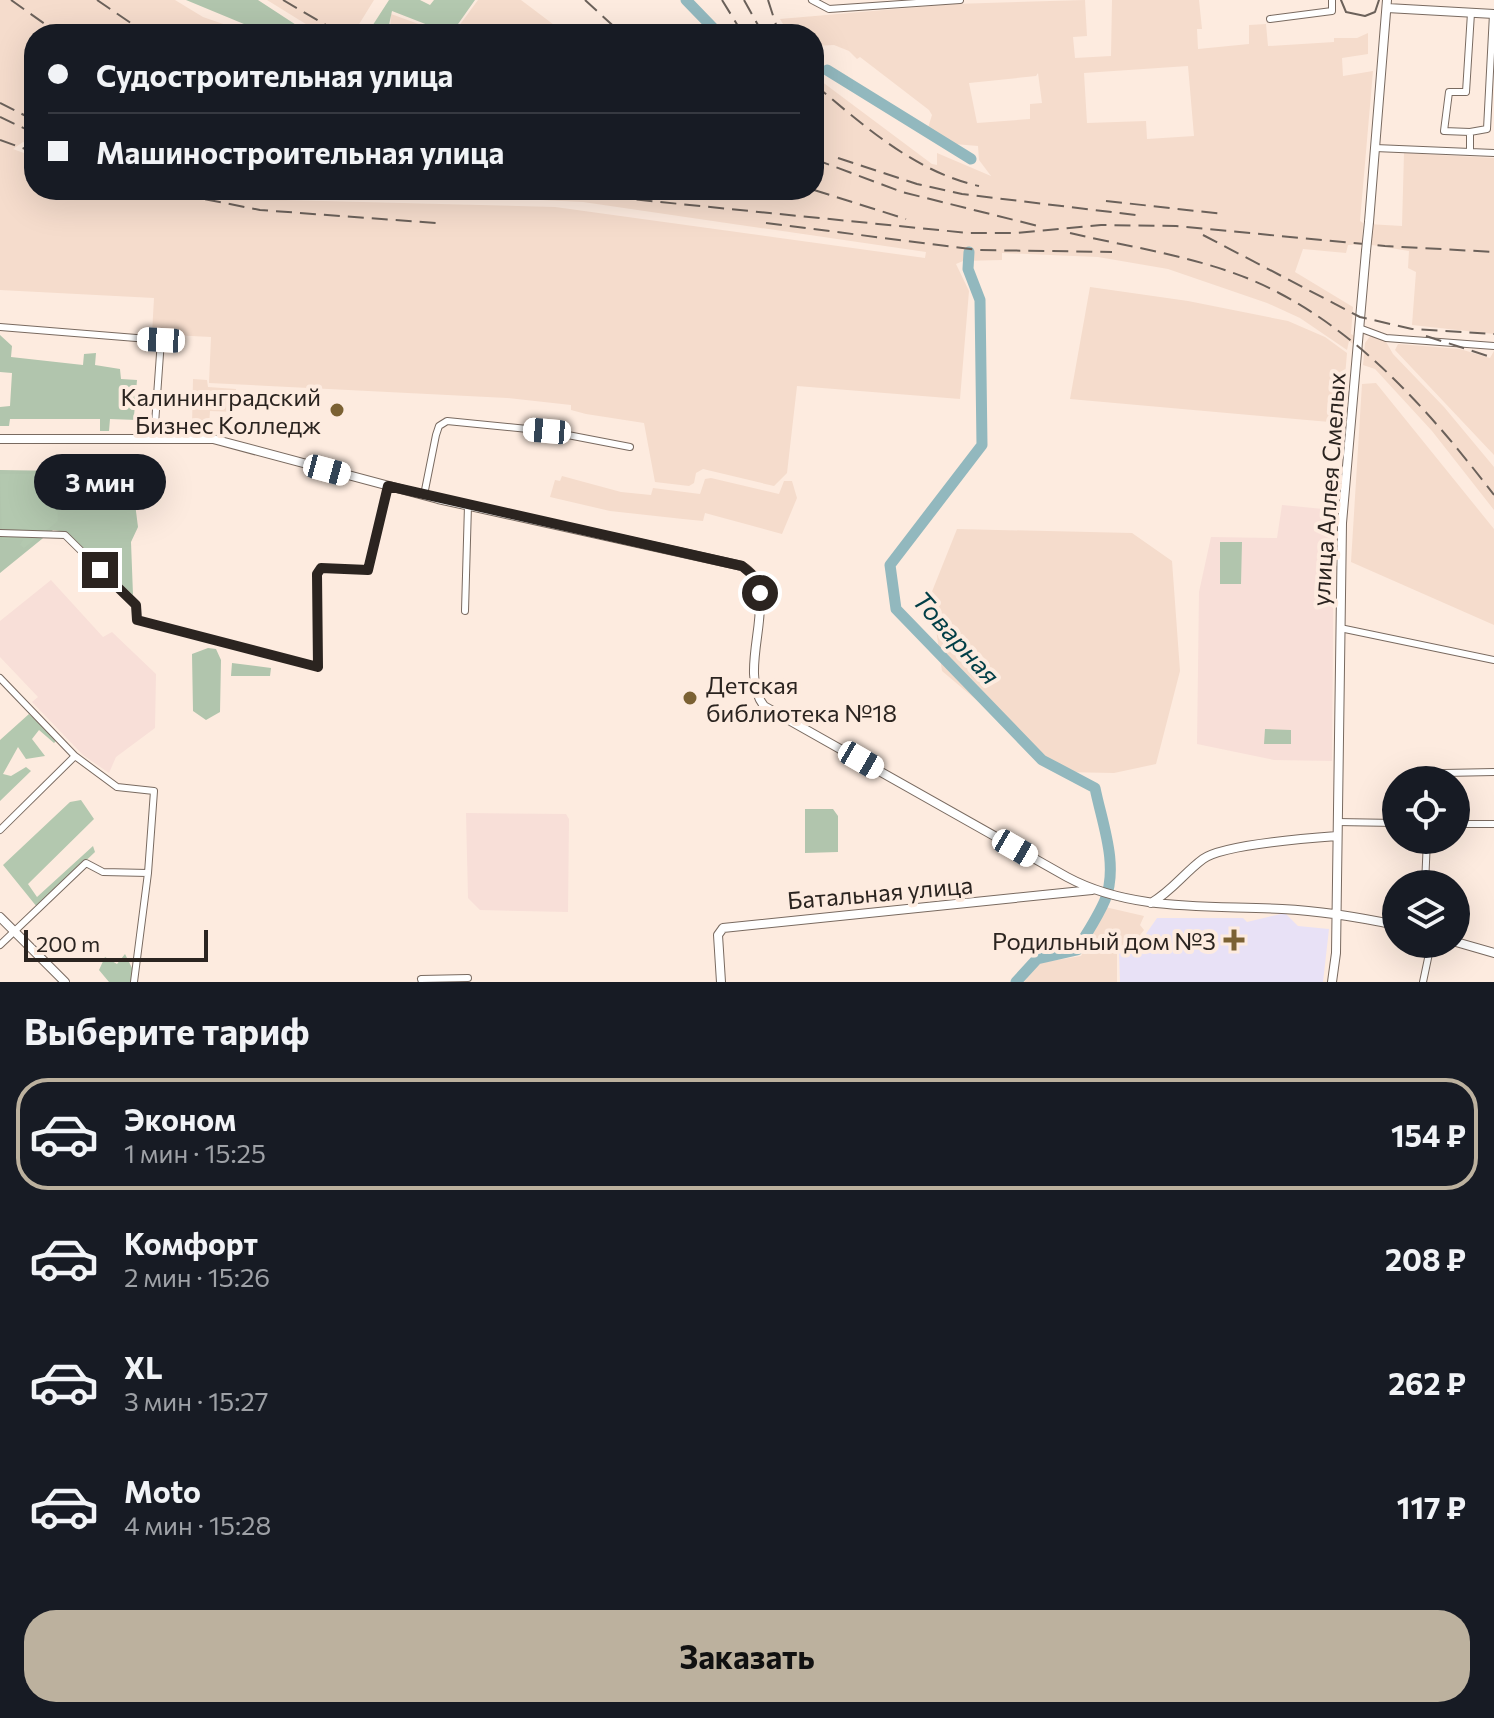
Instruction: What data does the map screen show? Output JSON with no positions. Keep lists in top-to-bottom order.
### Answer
{
  "streets": {
    "main road": ["улица Аллея Смелых", "Батальная улица"]
  },
  "water": ["Товарная"],
  "places": {
    "other": ["Калининградский Бизнес Колледж", "Детская библиотека №18"],
    "health": ["Родильный дом №3"]
  },
  "scale_bar": "200 m",
  "page": {
    "banner": ["Судостроительная улица", "Машиностроительная улица"],
    "bubble": "3 мин",
    "scale": "200 m",
    "heading": "Выберите тариф",
    "list": [
      {
        "name": "Эконом",
        "note": "1 мин · 15:25",
        "value": "154 ₽"
      },
      {
        "name": "Комфорт",
        "note": "2 мин · 15:26",
        "value": "208 ₽"
      },
      {
        "name": "XL",
        "note": "3 мин · 15:27",
        "value": "262 ₽"
      },
      {
        "name": "Moto",
        "note": "4 мин · 15:28",
        "value": "117 ₽"
      }
    ],
    "buttons": "Заказать"
  }
}
